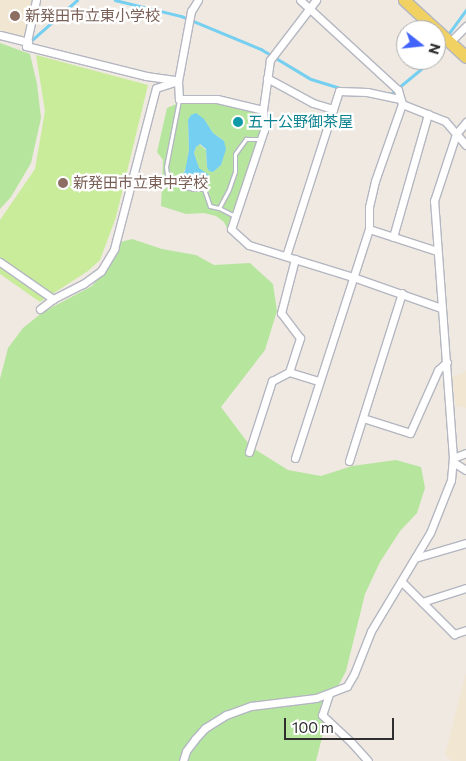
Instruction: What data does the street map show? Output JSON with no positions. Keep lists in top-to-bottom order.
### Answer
{
  "places": ["新発田市立東小学校", "五十公野御茶屋", "新発田市立東中学校"],
  "scale_bar": "100 m",
  "north": "right"
}
